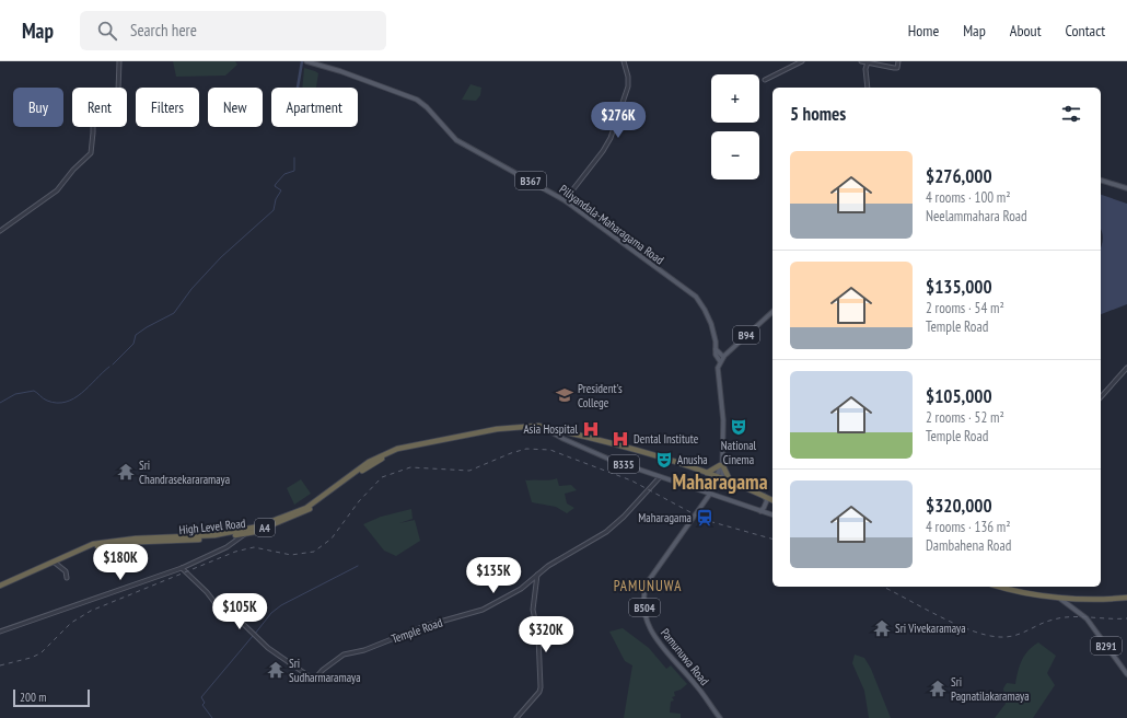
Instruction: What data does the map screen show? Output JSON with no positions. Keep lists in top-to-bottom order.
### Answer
{
  "streets": {
    "highway": ["High Level Road", "A4"],
    "main road": [
      "B367",
      "Piliyandala-Maharagama Road",
      "B94",
      "B335",
      "B504",
      "B291",
      "Pamunuwa Road"
    ],
    "street": ["Temple Road"]
  },
  "crossings": [
    ["Piliyandala-Maharagama Road", "B94"],
    ["B335", "High Level Road"],
    ["B335", "Temple Road"],
    ["B335", "Pamunuwa Road"]
  ],
  "districts": ["Maharagama", "PAMUNUWA"],
  "places": {
    "school or university": ["President's College"],
    "theatre": ["National Cinema", "Anusha"],
    "hospital": ["Asia Hospital", "Dental Institute"],
    "temple": [
      "Sri Chandrasekararamaya",
      "Sri Vivekaramaya",
      "Sri Sudharmaramaya",
      "Sri Pagnatilakaramaya"
    ],
    "station": ["Maharagama"]
  },
  "scale_bar": "200 m",
  "page": {
    "header": "Map",
    "search": "Search here",
    "nav": [
      "Home",
      "Map",
      "About",
      "Contact"
    ],
    "map_buttons": ["+", "−"],
    "chip": [
      "Buy",
      "Rent",
      "Filters",
      "New",
      "Apartment"
    ],
    "heading": "5 homes",
    "price": [
      "$276K",
      "$180K",
      "$135K",
      "$105K",
      "$320K"
    ],
    "list": [
      {
        "name": "$276,000",
        "note": "4 rooms · 100 m² · Neelammahara Road"
      },
      {
        "name": "$135,000",
        "note": "2 rooms · 54 m² · Temple Road"
      },
      {
        "name": "$105,000",
        "note": "2 rooms · 52 m² · Temple Road"
      },
      {
        "name": "$320,000",
        "note": "4 rooms · 136 m² · Dambahena Road"
      }
    ],
    "scale": "200 m"
  }
}
